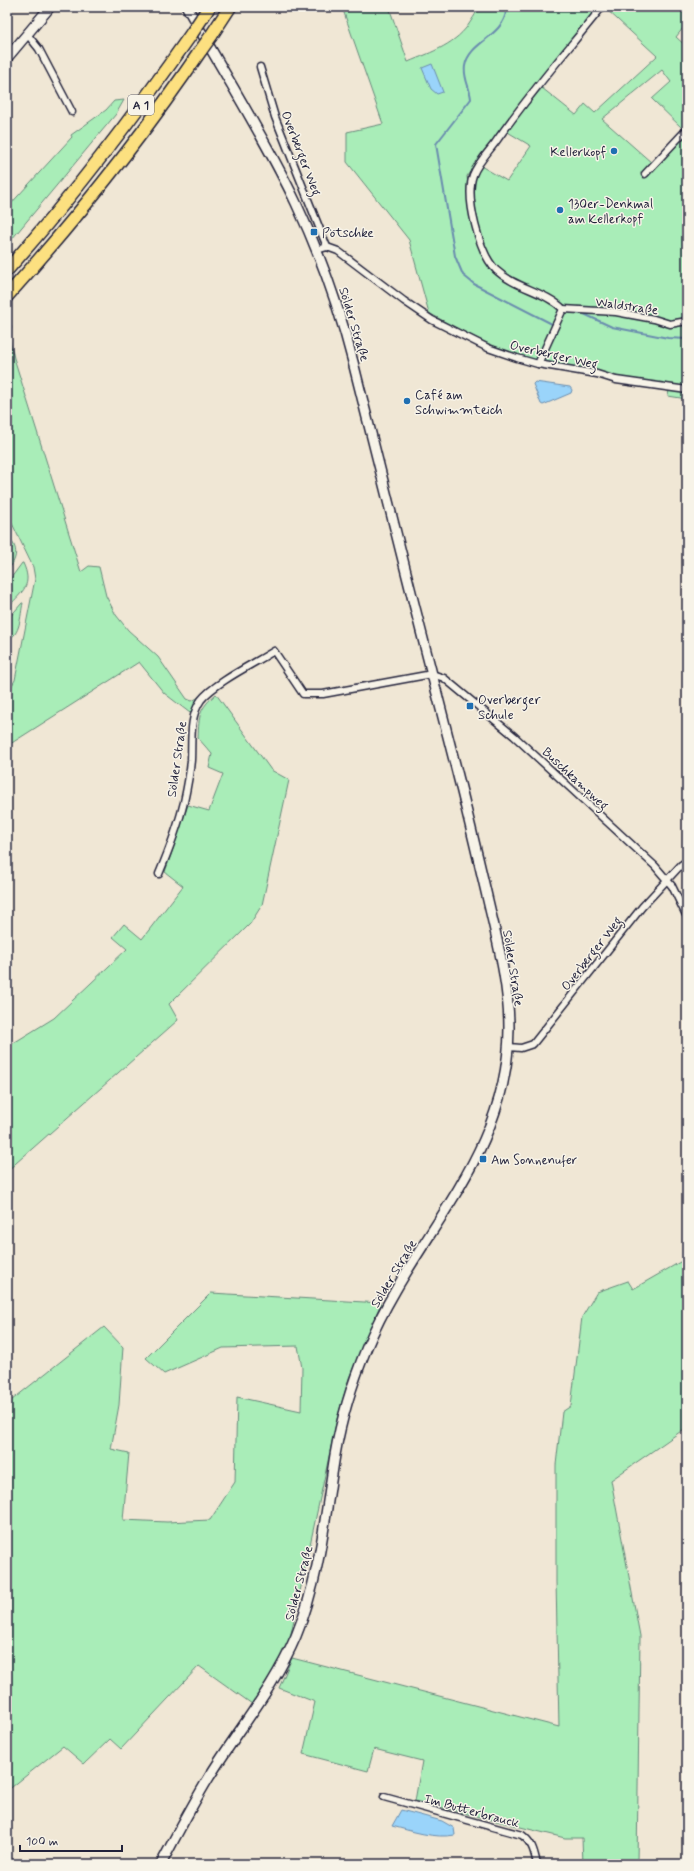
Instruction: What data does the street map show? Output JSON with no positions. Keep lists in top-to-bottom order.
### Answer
{
  "streets": {
    "highway": ["A 1"],
    "main road": ["Sölder Straße"],
    "street": [
      "Overberger Weg",
      "Waldstraße",
      "Buschkampweg",
      "Im Butterbrauck"
    ]
  },
  "crossings": [
    ["Overberger Weg", "Sölder Straße"],
    ["Overberger Weg", "Buschkampweg"],
    ["Sölder Straße", "Buschkampweg"]
  ],
  "places": {
    "other": ["Kellerkopf", "130er-Denkmal am Kellerkopf", "Café am Schwimmteich"],
    "transit": ["Pötschke", "Overberger Schule", "Am Sonnenufer"]
  },
  "scale_bar": "100 m"
}
